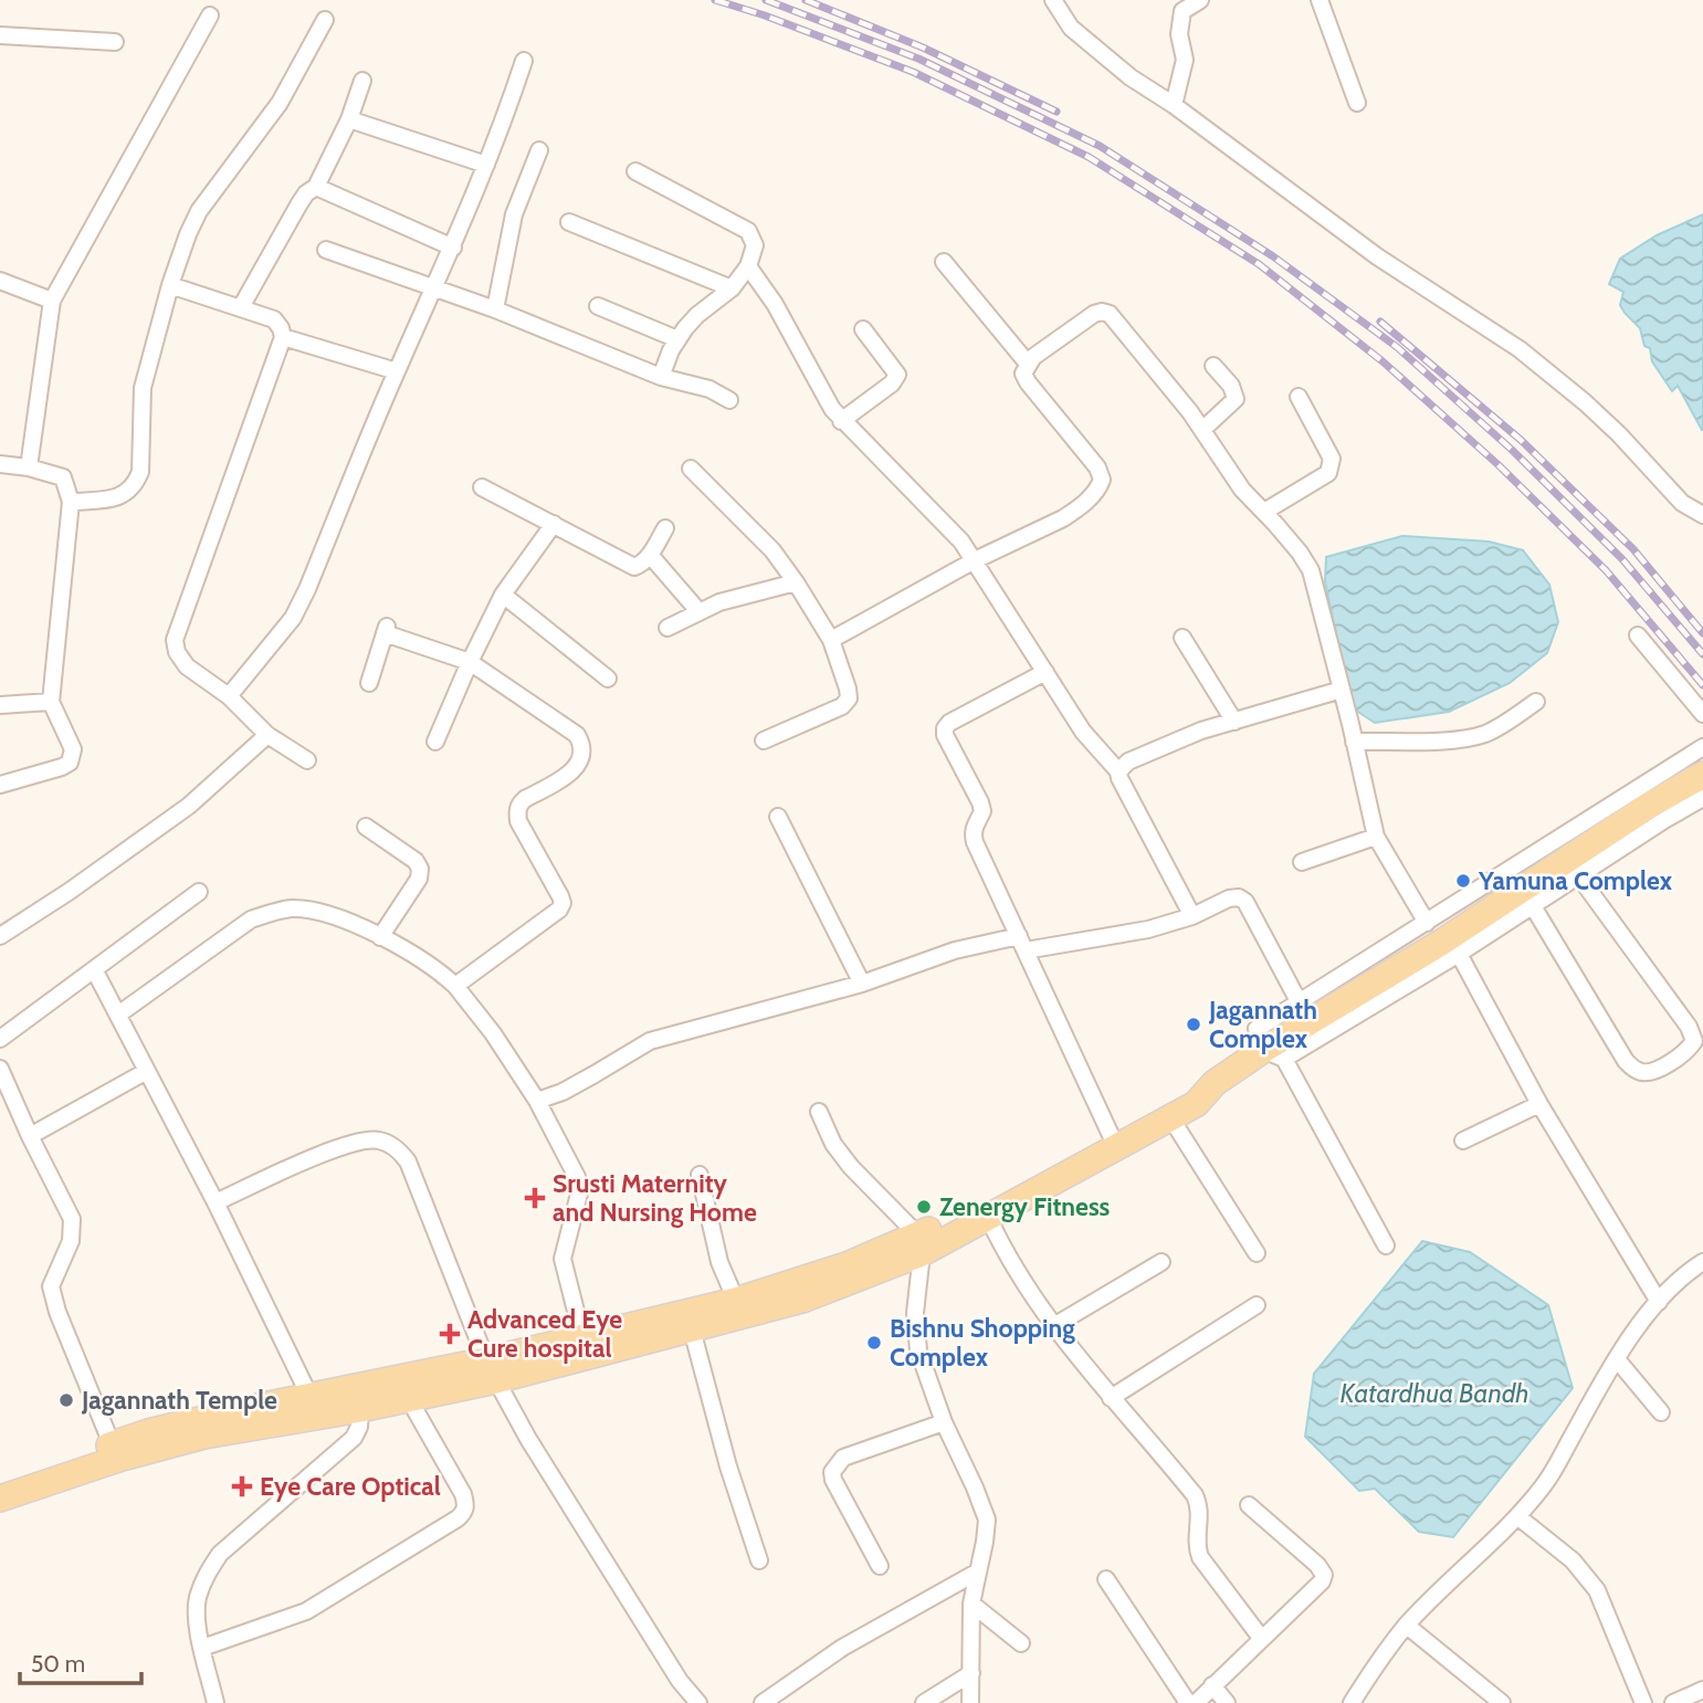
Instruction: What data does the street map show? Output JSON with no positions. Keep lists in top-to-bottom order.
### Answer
{
  "water": ["Katardhua Bandh"],
  "places": {
    "other": [
      "Yamuna Complex",
      "Jagannath Complex",
      "Zenergy Fitness",
      "Bishnu Shopping Complex",
      "Jagannath Temple"
    ],
    "health": ["Srusti Maternity and Nursing Home", "Advanced Eye Cure hospital", "Eye Care Optical"]
  },
  "scale_bar": "50 m"
}
